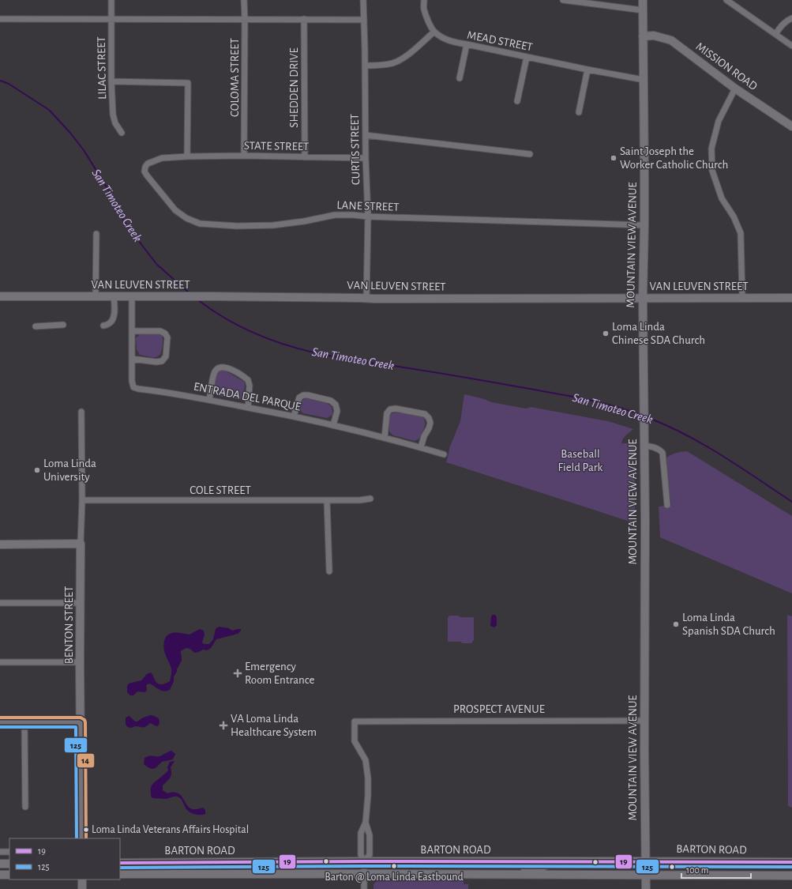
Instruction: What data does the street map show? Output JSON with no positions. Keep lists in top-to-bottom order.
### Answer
{
  "streets": {
    "main road": [
      "MISSION ROAD",
      "MOUNTAIN VIEW AVENUE",
      "VAN LEUVEN STREET",
      "BENTON STREET",
      "BARTON ROAD"
    ],
    "street": [
      "MEAD STREET",
      "LILAC STREET",
      "COLOMA STREET",
      "SHEDDEN DRIVE",
      "STATE STREET",
      "CURTIS STREET",
      "LANE STREET",
      "ENTRADA DEL PARQUE",
      "COLE STREET",
      "PROSPECT AVENUE"
    ]
  },
  "crossings": [
    ["MEAD STREET", "MOUNTAIN VIEW AVENUE"],
    ["MISSION ROAD", "MOUNTAIN VIEW AVENUE"],
    ["COLOMA STREET", "STATE STREET"],
    ["SHEDDEN DRIVE", "STATE STREET"],
    ["STATE STREET", "CURTIS STREET"],
    ["STATE STREET", "LANE STREET"],
    ["CURTIS STREET", "LANE STREET"],
    ["CURTIS STREET", "VAN LEUVEN STREET"],
    ["LANE STREET", "MOUNTAIN VIEW AVENUE"],
    ["MOUNTAIN VIEW AVENUE", "VAN LEUVEN STREET"],
    ["MOUNTAIN VIEW AVENUE", "PROSPECT AVENUE"],
    ["MOUNTAIN VIEW AVENUE", "BARTON ROAD"],
    ["VAN LEUVEN STREET", "ENTRADA DEL PARQUE"],
    ["COLE STREET", "BENTON STREET"]
  ],
  "water": ["San Timoteo Creek"],
  "parks": ["Baseball Field Park"],
  "places": {
    "other": [
      "Saint Joseph the Worker Catholic Church",
      "Loma Linda Chinese SDA Church",
      "Loma Linda University",
      "Loma Linda Spanish SDA Church",
      "Loma Linda Veterans Affairs Hospital",
      "Barton @ Loma Linda Eastbound"
    ],
    "health": ["Emergency Room Entrance", "VA Loma Linda Healthcare System"]
  },
  "lines": ["transit line 14", "transit line 125", "transit line 19"],
  "legend": ["19", "125"],
  "scale_bar": "100 m"
}
